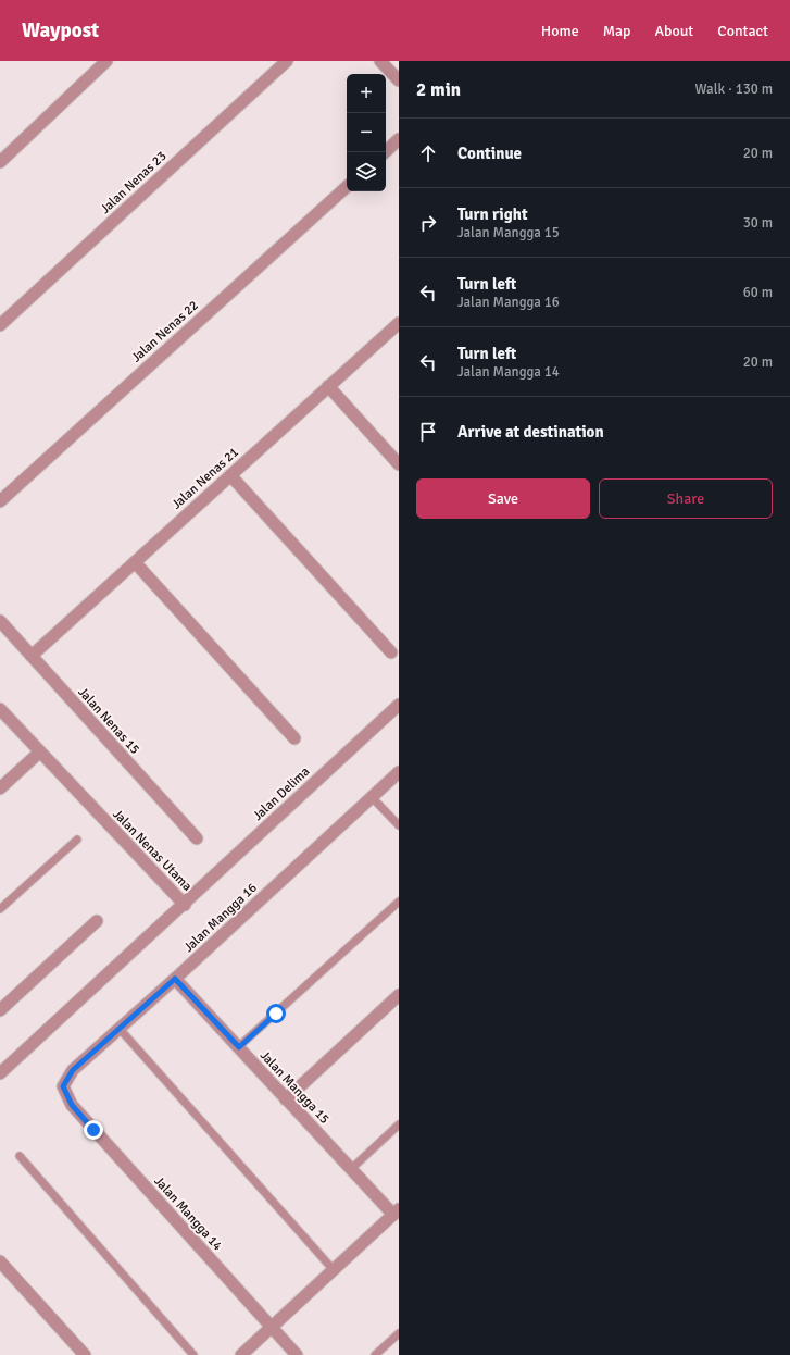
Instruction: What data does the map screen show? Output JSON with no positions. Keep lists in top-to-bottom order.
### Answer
{
  "streets": {
    "street": [
      "Jalan Nenas 23",
      "Jalan Nenas 22",
      "Jalan Nenas 21",
      "Jalan Nenas 15",
      "Jalan Delima",
      "Jalan Nenas Utama",
      "Jalan Mangga 16",
      "Jalan Mangga 15",
      "Jalan Mangga 14"
    ]
  },
  "crossings": [
    ["Jalan Nenas 21", "Jalan Nenas 15"],
    ["Jalan Delima", "Jalan Nenas Utama"],
    ["Jalan Mangga 16", "Jalan Mangga 15"],
    ["Jalan Mangga 16", "Jalan Mangga 14"]
  ],
  "page": {
    "header": "Waypost",
    "nav": [
      "Home",
      "Map",
      "About",
      "Contact"
    ],
    "heading": ["2 min", "Walk · 130 m"],
    "map_buttons": ["+", "−"],
    "list": [
      ["Continue", "20 m"],
      ["Turn right", "Jalan Mangga 15", "30 m"],
      ["Turn left", "Jalan Mangga 16", "60 m"],
      ["Turn left", "Jalan Mangga 14", "20 m"],
      "Arrive at destination"
    ],
    "buttons": ["Save", "Share"]
  }
}
